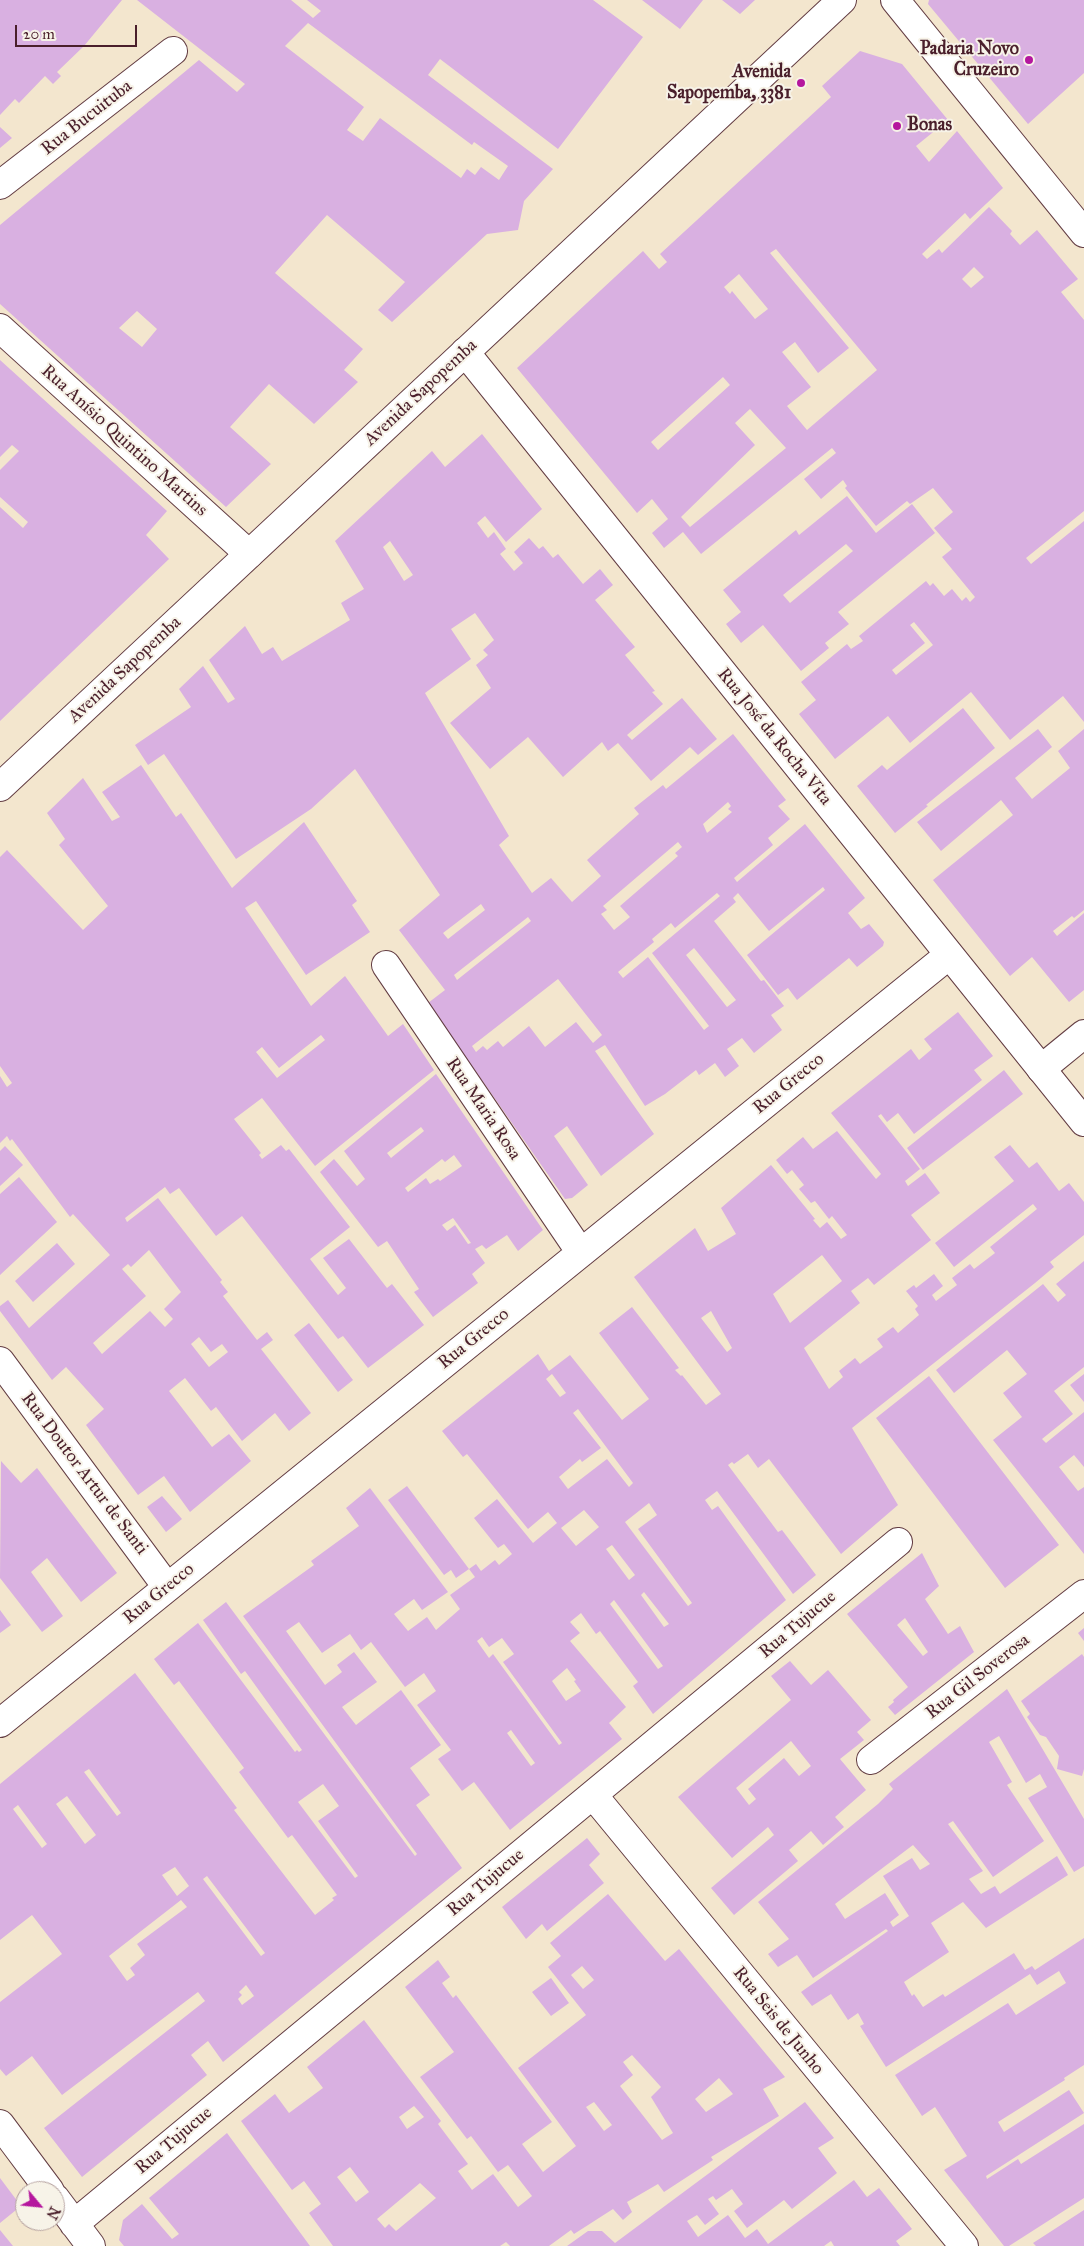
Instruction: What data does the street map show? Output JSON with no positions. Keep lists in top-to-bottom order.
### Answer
{
  "streets": {
    "street": [
      "Rua Bucuituba",
      "Avenida Sapopemba",
      "Rua Anísio Quintino Martins",
      "Rua José da Rocha Vita",
      "Rua Grecco",
      "Rua Maria Rosa",
      "Rua Doutor Artur de Santi",
      "Rua Tujucue",
      "Rua Gil Soverosa",
      "Rua Seis de Junho"
    ]
  },
  "crossings": [
    ["Avenida Sapopemba", "Rua Anísio Quintino Martins"],
    ["Avenida Sapopemba", "Rua José da Rocha Vita"],
    ["Rua José da Rocha Vita", "Rua Grecco"],
    ["Rua Grecco", "Rua Maria Rosa"],
    ["Rua Grecco", "Rua Doutor Artur de Santi"],
    ["Rua Tujucue", "Rua Seis de Junho"]
  ],
  "places": ["Padaria Novo Cruzeiro", "Avenida Sapopemba, 3381", "Bonas"],
  "scale_bar": "20 m",
  "north": "bottom right"
}
